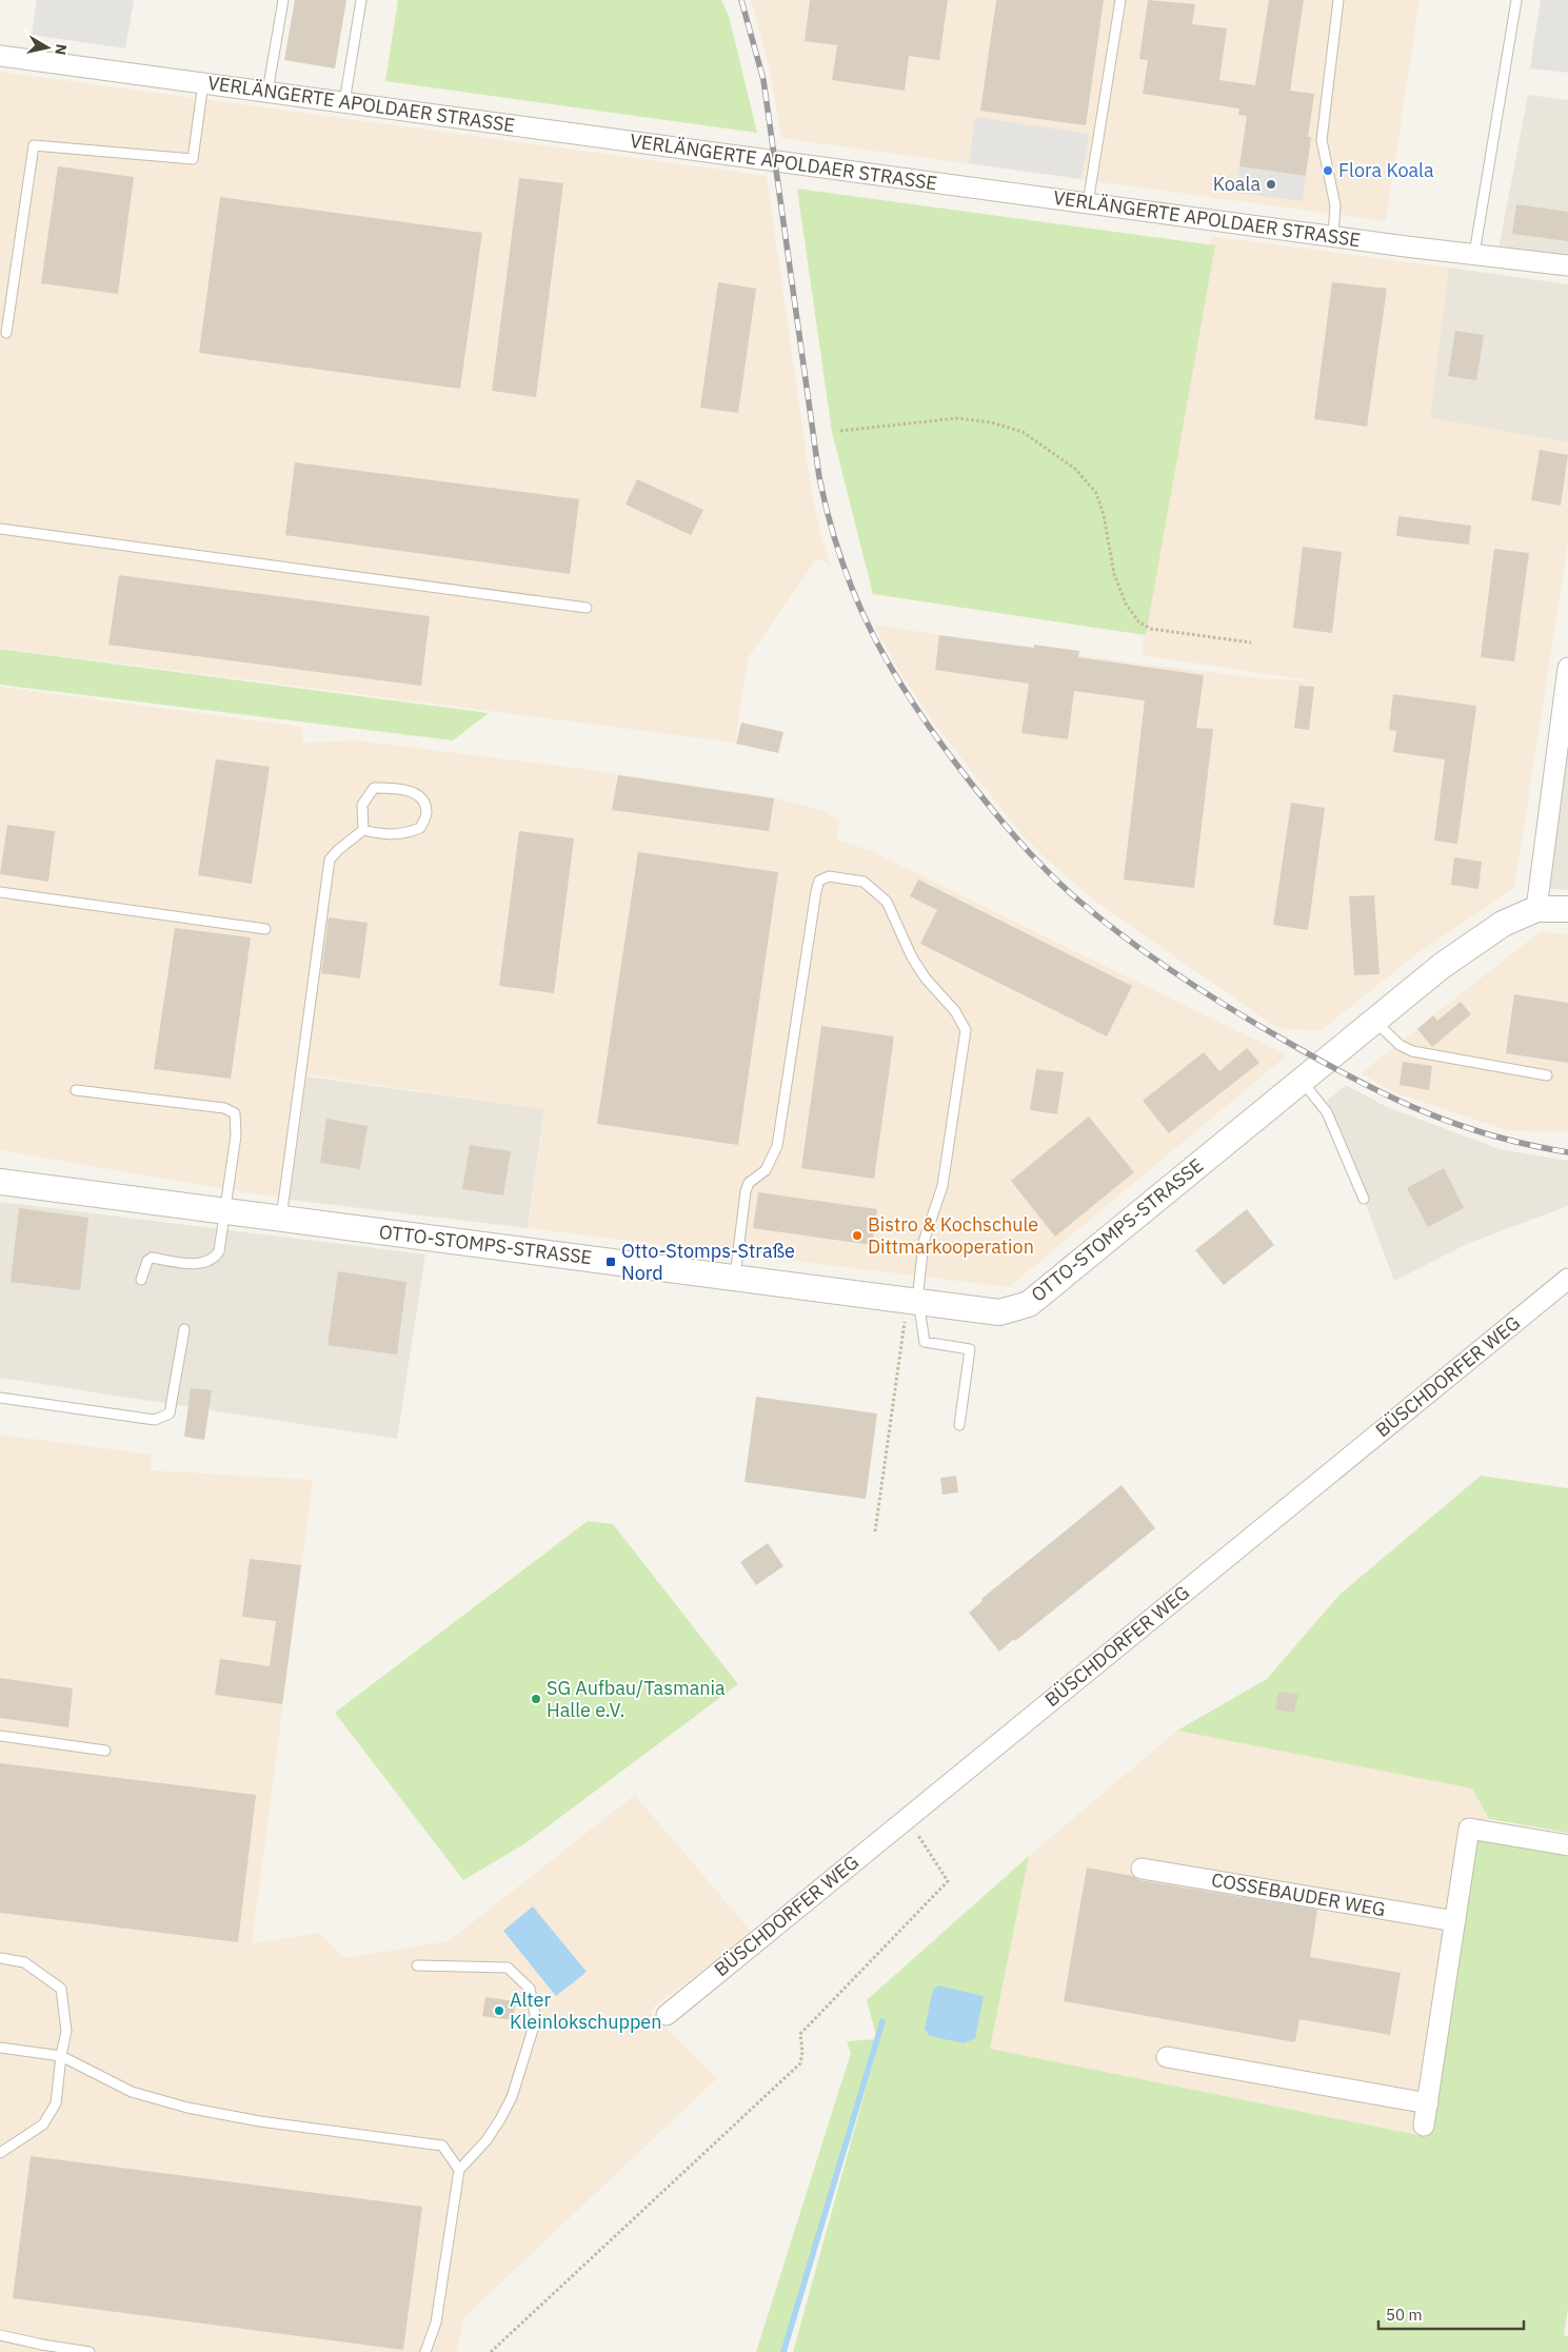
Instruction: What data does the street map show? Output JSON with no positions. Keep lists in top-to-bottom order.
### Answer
{
  "streets": {
    "street": [
      "VERLÄNGERTE APOLDAER STRASSE",
      "OTTO-STOMPS-STRASSE",
      "BÜSCHDORFER WEG",
      "COSSEBAUDER WEG"
    ]
  },
  "places": {
    "other": [
      "Flora Koala",
      "Koala",
      "Bistro & Kochschule Dittmarkooperation",
      "SG Aufbau/Tasmania Halle e.V.",
      "Alter Kleinlokschuppen"
    ],
    "transit": ["Otto-Stomps-Straße Nord"]
  },
  "scale_bar": "50 m",
  "north": "right"
}
